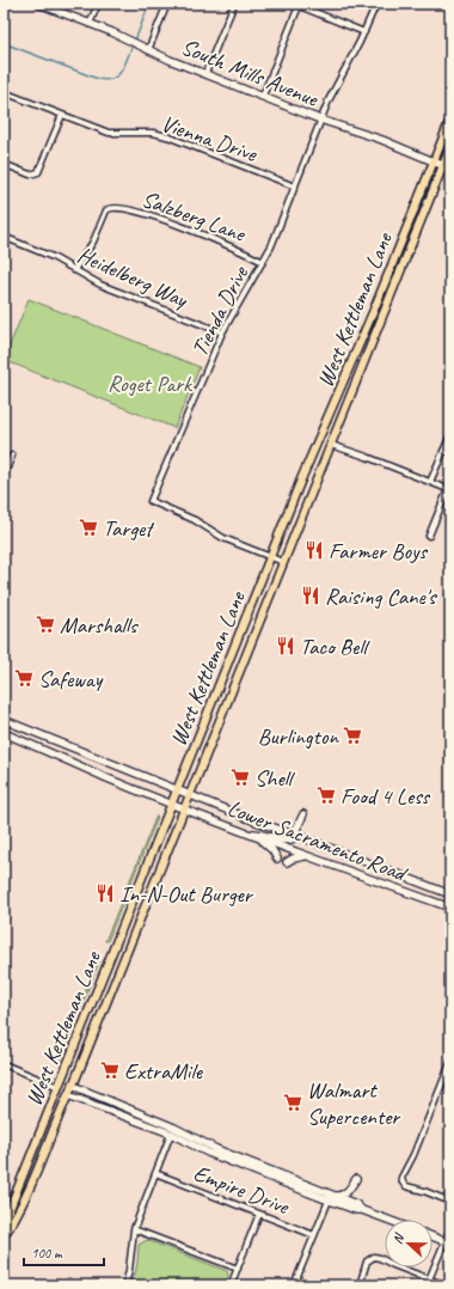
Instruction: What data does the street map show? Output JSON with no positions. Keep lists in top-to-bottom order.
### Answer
{
  "streets": {
    "main road": ["South Mills Avenue", "West Kettleman Lane", "Lower Sacramento Road"],
    "street": [
      "Vienna Drive",
      "Salzberg Lane",
      "Heidelberg Way",
      "Tienda Drive",
      "Empire Drive"
    ]
  },
  "crossings": [
    ["South Mills Avenue", "West Kettleman Lane"],
    ["South Mills Avenue", "Tienda Drive"],
    ["Vienna Drive", "Tienda Drive"],
    ["Salzberg Lane", "Heidelberg Way"],
    ["Salzberg Lane", "Tienda Drive"],
    ["Heidelberg Way", "Tienda Drive"],
    ["West Kettleman Lane", "Tienda Drive"],
    ["West Kettleman Lane", "Lower Sacramento Road"]
  ],
  "parks": ["Roget Park"],
  "places": {
    "supermarket": [
      "Target",
      "Marshalls",
      "Safeway",
      "Burlington",
      "Shell",
      "Food 4 Less",
      "ExtraMile",
      "Walmart Supercenter"
    ],
    "restaurant": [
      "Farmer Boys",
      "Raising Cane's",
      "Taco Bell",
      "In-N-Out Burger"
    ]
  },
  "scale_bar": "100 m",
  "north": "left"
}
